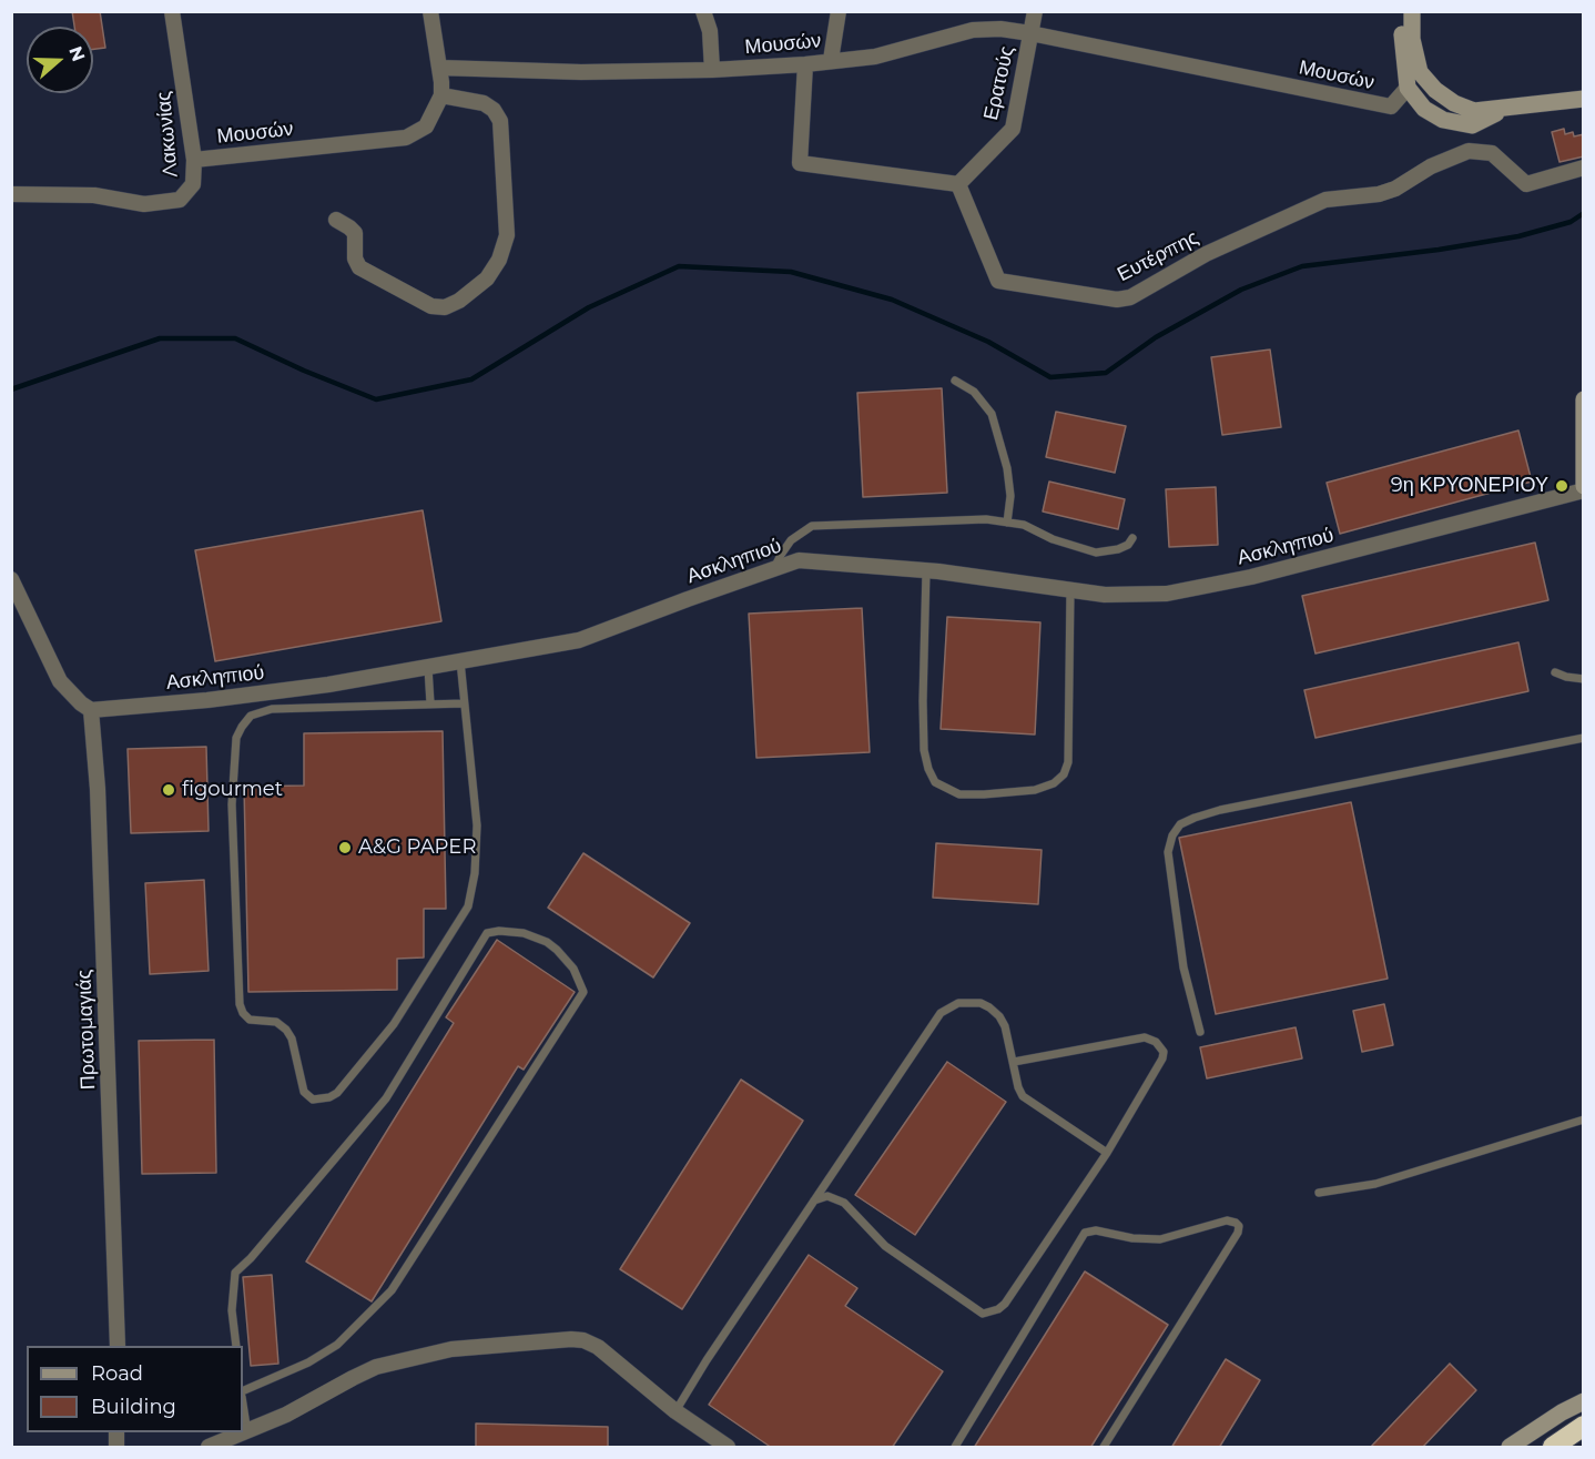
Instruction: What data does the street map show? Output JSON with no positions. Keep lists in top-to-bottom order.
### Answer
{
  "streets": {
    "street": [
      "Μουσών",
      "Ερατούς",
      "Λακωνίας",
      "Ευτέρπης",
      "Ασκληπιού",
      "Πρωτομαγιάς"
    ]
  },
  "crossings": [
    ["Μουσών", "Ερατούς"],
    ["Μουσών", "Λακωνίας"],
    ["Ερατούς", "Ευτέρπης"],
    ["Ασκληπιού", "Πρωτομαγιάς"]
  ],
  "places": ["9η ΚΡΥΟΝΕΡΙΟΥ", "figourmet", "A&G PAPER"],
  "legend": ["Road", "Building"],
  "north": "right"
}
